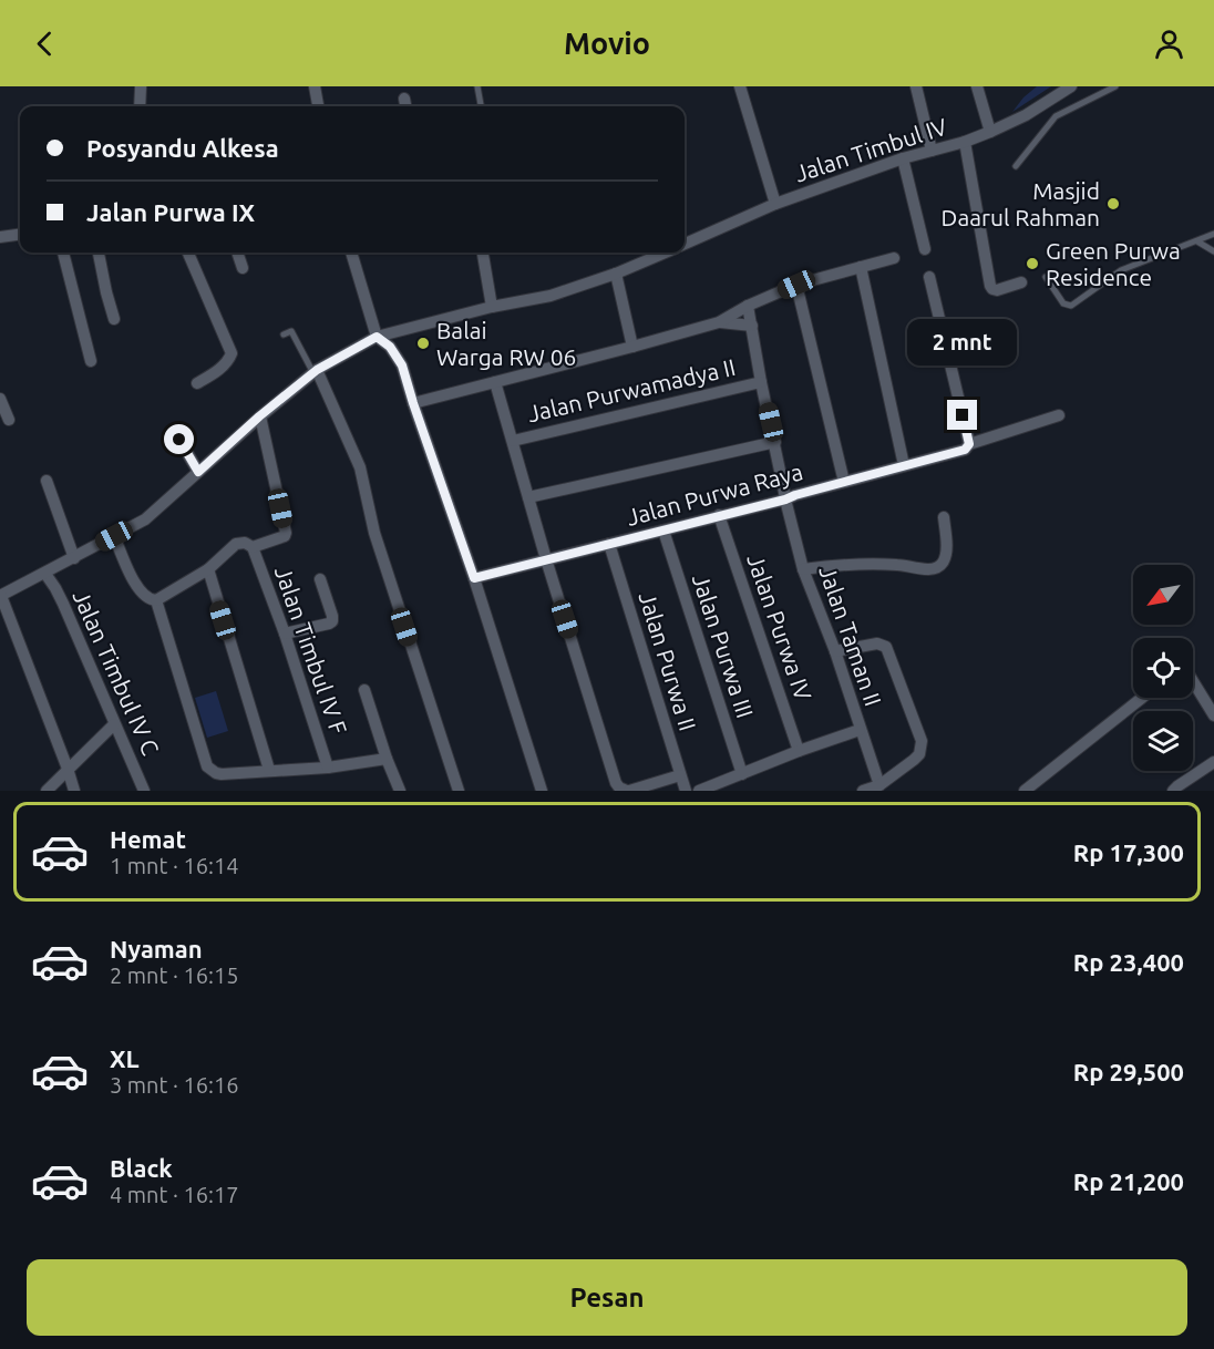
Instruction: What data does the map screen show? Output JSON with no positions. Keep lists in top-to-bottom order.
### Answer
{
  "streets": {
    "street": [
      "Jalan Timbul IV",
      "Jalan Purwamadya II",
      "Jalan Purwa Raya",
      "Jalan Purwa IV",
      "Jalan Taman II",
      "Jalan Purwa III",
      "Jalan Timbul IV F",
      "Jalan Purwa II",
      "Jalan Timbul IV C"
    ]
  },
  "crossings": [
    ["Jalan Timbul IV", "Jalan Timbul IV C"],
    ["Jalan Purwamadya II", "Jalan Taman II"],
    ["Jalan Purwa Raya", "Jalan Purwa IV"],
    ["Jalan Purwa Raya", "Jalan Taman II"],
    ["Jalan Purwa Raya", "Jalan Purwa III"],
    ["Jalan Purwa Raya", "Jalan Purwa II"]
  ],
  "places": ["Masjid Daarul Rahman", "Green Purwa Residence", "Balai Warga RW 06"],
  "north": "bottom left",
  "page": {
    "header": "Movio",
    "banner": ["Posyandu Alkesa", "Jalan Purwa IX"],
    "bubble": "2 mnt",
    "list": [
      {
        "name": "Hemat",
        "note": "1 mnt · 16:14",
        "value": "Rp 17,300"
      },
      {
        "name": "Nyaman",
        "note": "2 mnt · 16:15",
        "value": "Rp 23,400"
      },
      {
        "name": "XL",
        "note": "3 mnt · 16:16",
        "value": "Rp 29,500"
      },
      {
        "name": "Black",
        "note": "4 mnt · 16:17",
        "value": "Rp 21,200"
      }
    ],
    "buttons": "Pesan"
  }
}
